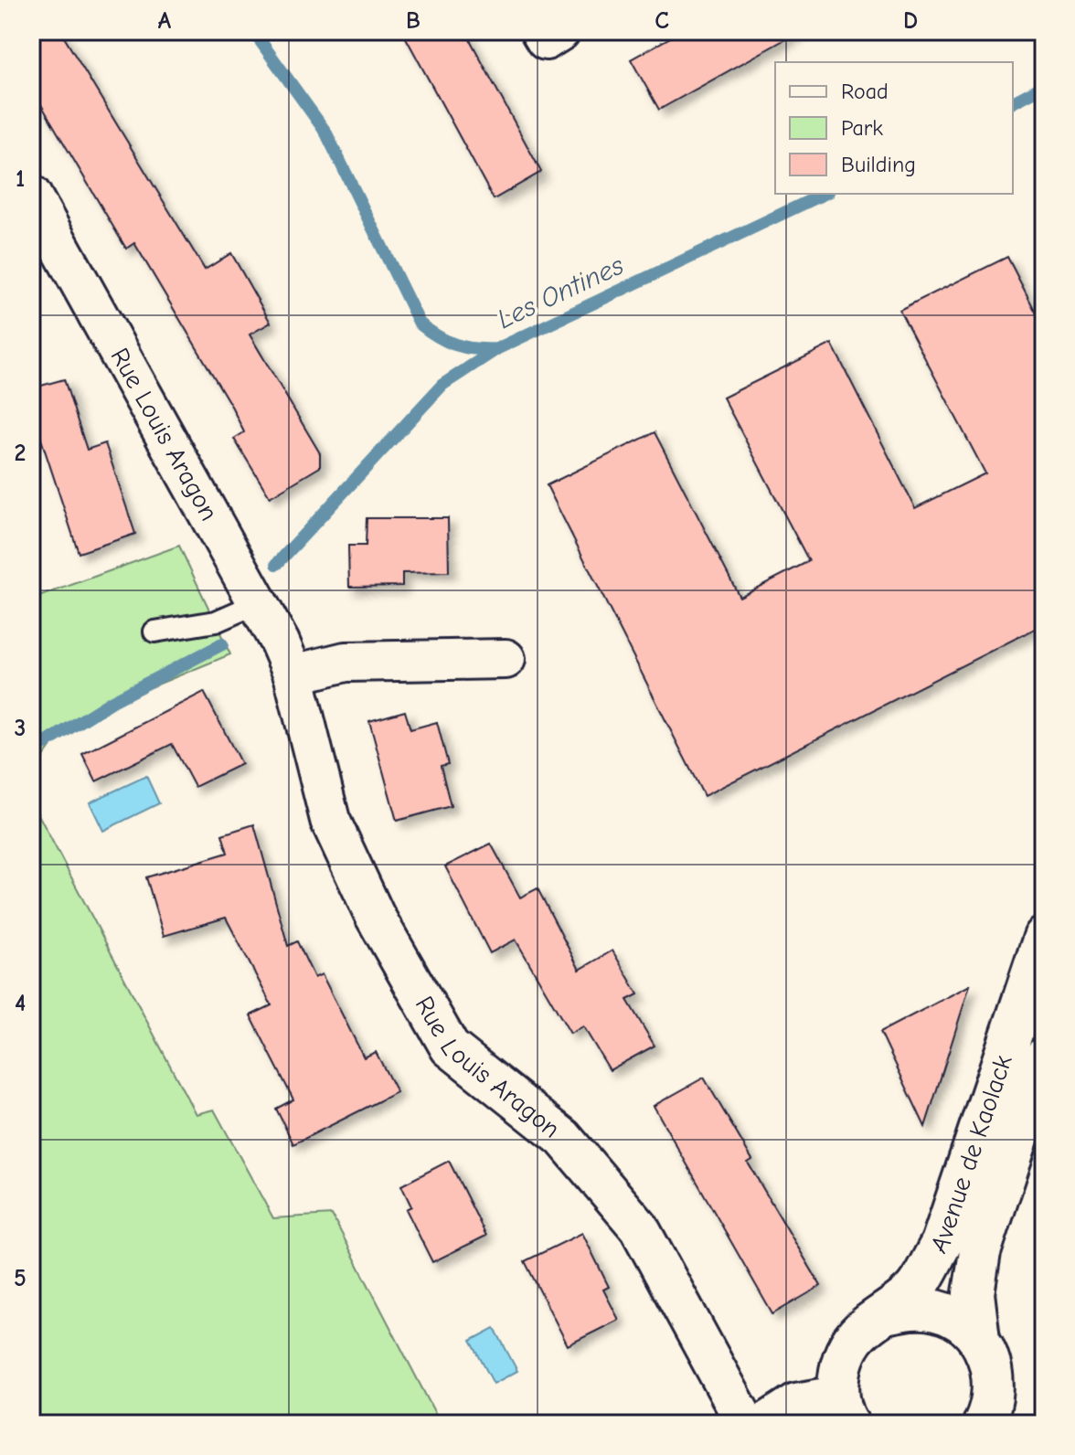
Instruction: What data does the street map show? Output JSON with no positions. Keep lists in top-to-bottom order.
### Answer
{
  "streets": {
    "street": ["Rue Louis Aragon", "Avenue de Kaolack"]
  },
  "water": ["Les Ontines"],
  "legend": ["Road", "Park", "Building"],
  "grid": {
    "columns": [
      "A",
      "B",
      "C",
      "D"
    ],
    "rows": [
      "1",
      "2",
      "3",
      "4",
      "5"
    ]
  }
}
